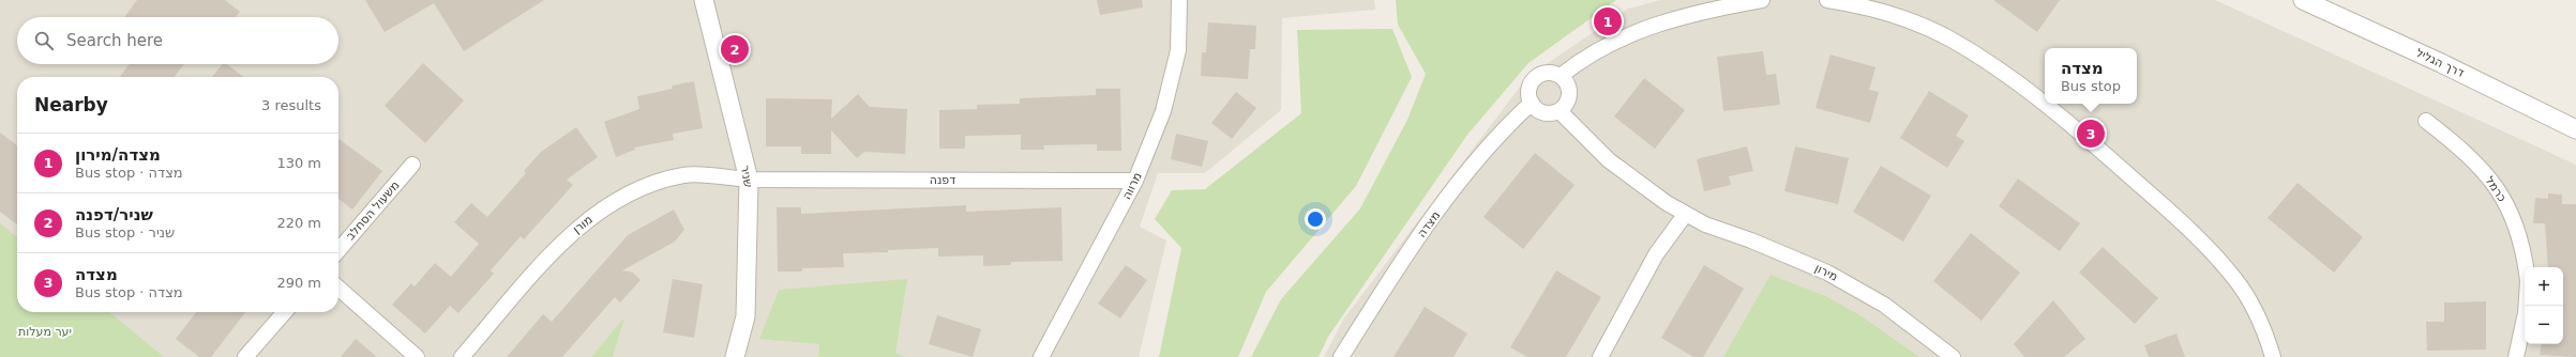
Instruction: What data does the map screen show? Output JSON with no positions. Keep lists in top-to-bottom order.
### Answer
{
  "streets": {
    "street": [
      "דרך הגליל",
      "שניר",
      "דפנה",
      "מרווה",
      "כרמל",
      "משעול הסחלב",
      "מורן",
      "מצדה",
      "מירון"
    ]
  },
  "crossings": [
    ["שניר", "דפנה"],
    ["שניר", "מורן"],
    ["דפנה", "מרווה"],
    ["דפנה", "מורן"],
    ["מצדה", "מירון"]
  ],
  "parks": ["יער מעלות"],
  "page": {
    "pins": ["1", "2", "3"],
    "search": "Search here",
    "popup": ["מצדה", "Bus stop"],
    "heading": ["Nearby", "3 results"],
    "list": [
      {
        "mark": "1",
        "name": "מצדה/מירון",
        "note": "Bus stop · מצדה",
        "value": "130 m"
      },
      {
        "mark": "2",
        "name": "שניר/דפנה",
        "note": "Bus stop · שניר",
        "value": "220 m"
      },
      {
        "mark": "3",
        "name": "מצדה",
        "note": "Bus stop · מצדה",
        "value": "290 m"
      }
    ],
    "map_buttons": ["+", "−"]
  }
}
